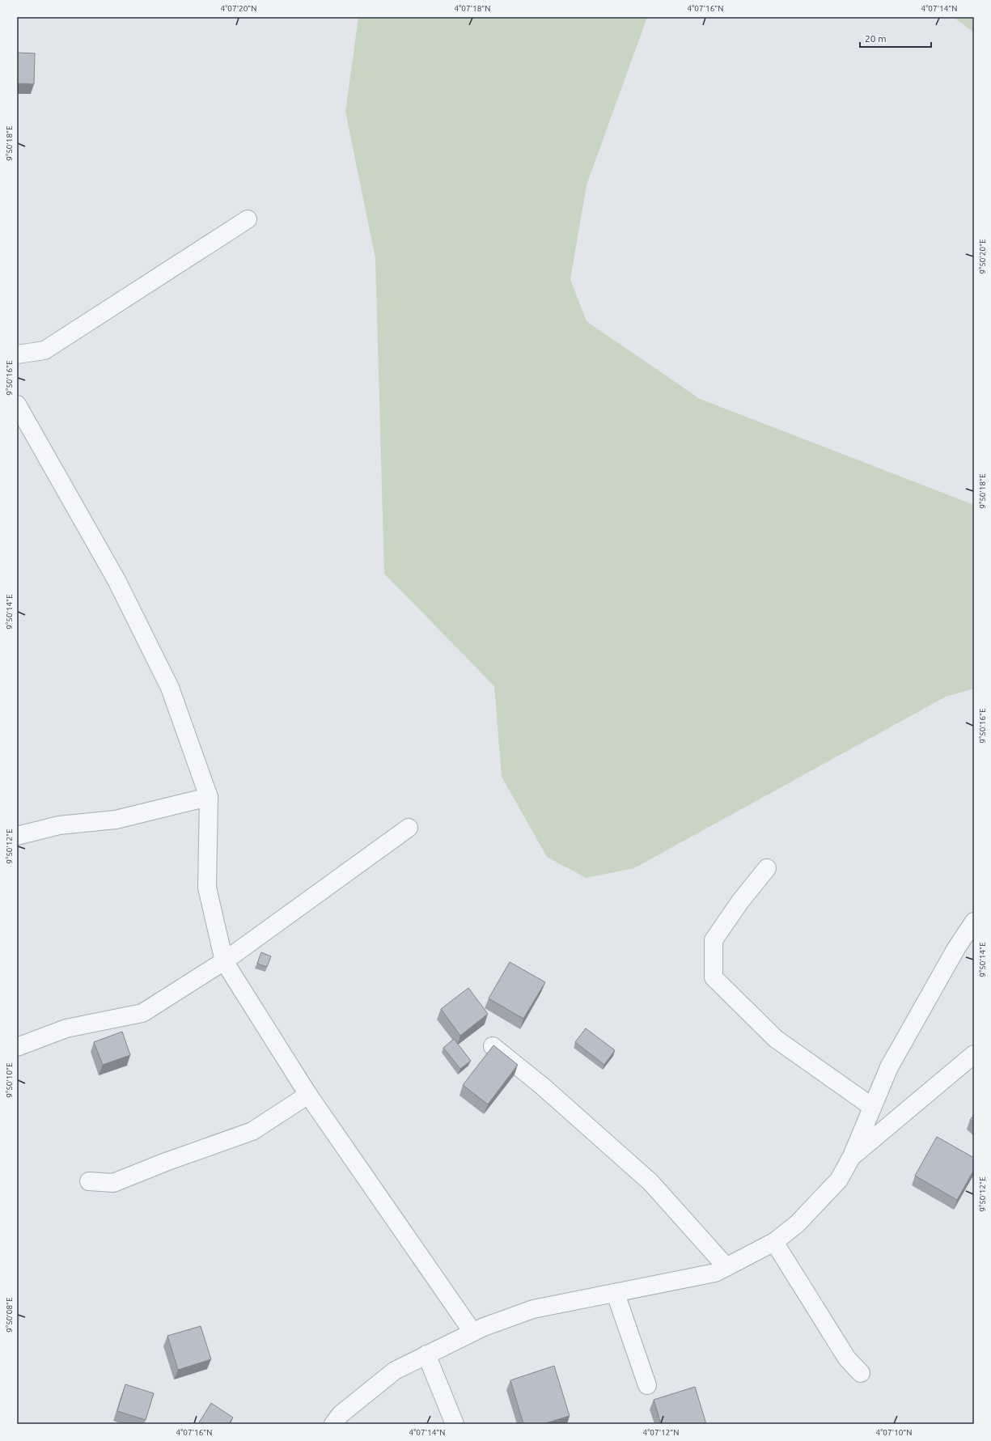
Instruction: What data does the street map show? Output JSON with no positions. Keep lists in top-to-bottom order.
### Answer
{
  "scale_bar": "20 m",
  "coordinates": [
    "4°07'20\"N",
    "4°07'18\"N",
    "4°07'16\"N",
    "4°07'14\"N",
    "9°50'18\"E",
    "9°50'20\"E",
    "9°50'16\"E",
    "9°50'14\"E",
    "9°50'12\"E",
    "9°50'10\"E",
    "9°50'08\"E",
    "4°07'12\"N",
    "4°07'10\"N"
  ]
}
